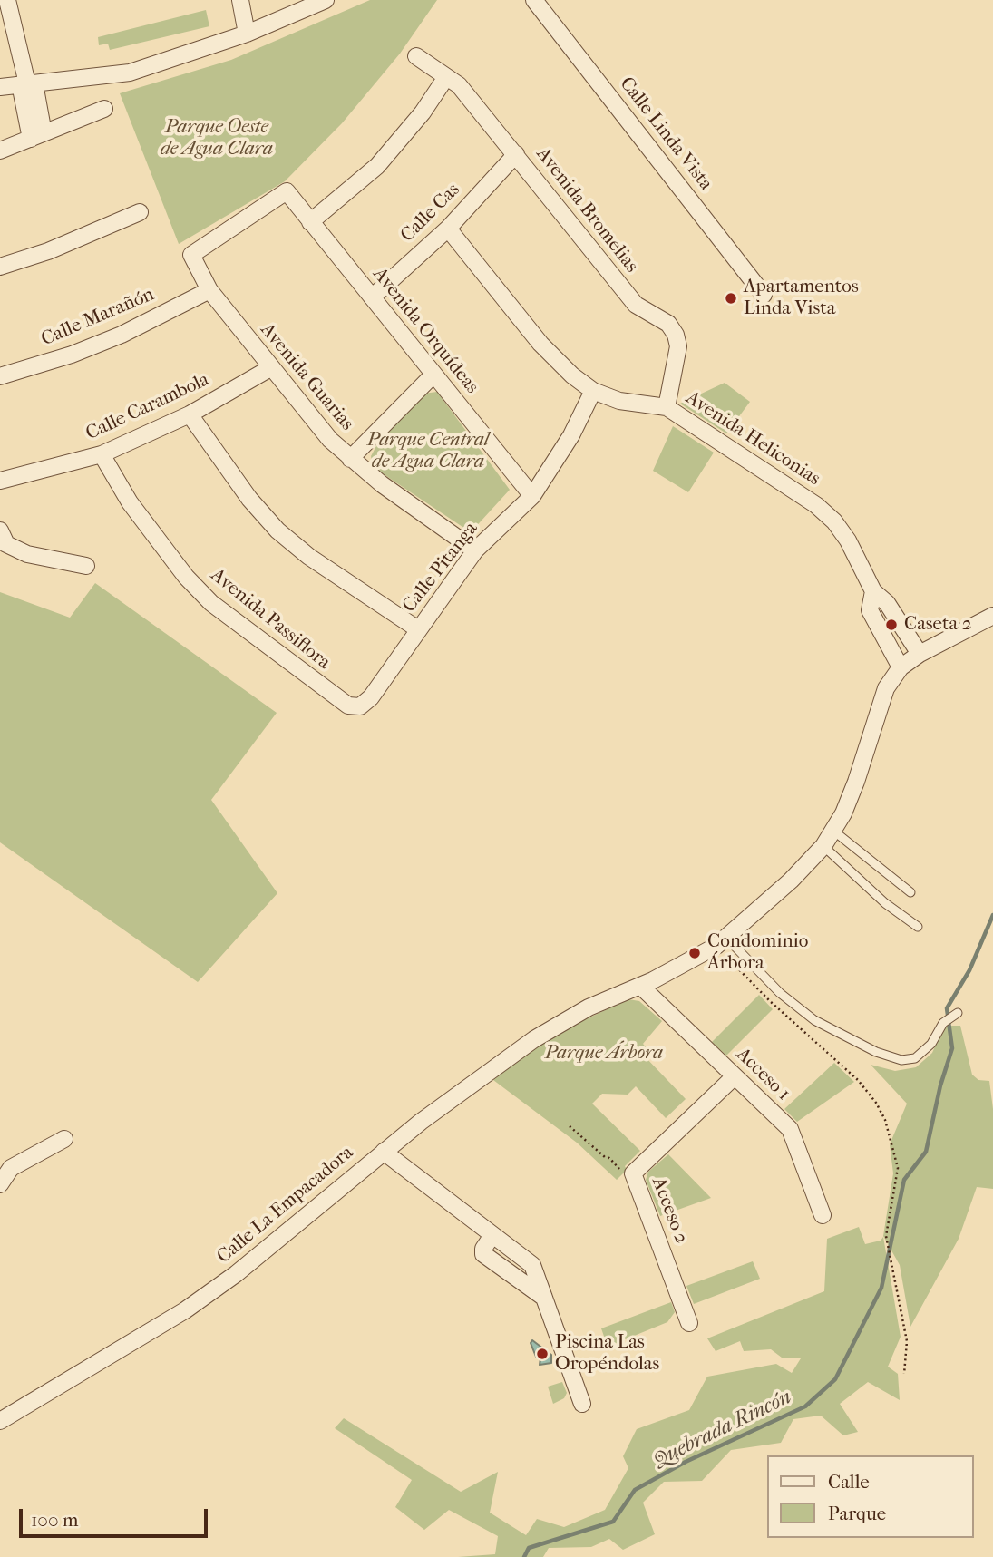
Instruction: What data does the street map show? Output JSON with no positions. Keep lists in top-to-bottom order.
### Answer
{
  "streets": {
    "street": [
      "Calle Linda Vista",
      "Avenida Bromelias",
      "Calle Cas",
      "Calle Marañón",
      "Avenida Orquídeas",
      "Avenida Guarias",
      "Calle Carambola",
      "Avenida Heliconias",
      "Calle Pitanga",
      "Avenida Passiflora",
      "Acceso 1",
      "Calle La Empacadora",
      "Acceso 2"
    ]
  },
  "crossings": [
    ["Avenida Bromelias", "Calle Cas"],
    ["Avenida Bromelias", "Avenida Heliconias"],
    ["Calle Cas", "Avenida Orquídeas"],
    ["Calle Cas", "Avenida Heliconias"],
    ["Calle Marañón", "Avenida Guarias"],
    ["Avenida Orquídeas", "Avenida Guarias"],
    ["Avenida Orquídeas", "Calle Pitanga"],
    ["Avenida Guarias", "Calle Carambola"],
    ["Avenida Guarias", "Calle Pitanga"],
    ["Calle Carambola", "Avenida Passiflora"],
    ["Avenida Heliconias", "Calle Pitanga"],
    ["Avenida Heliconias", "Calle La Empacadora"],
    ["Calle Pitanga", "Avenida Passiflora"],
    ["Acceso 1", "Calle La Empacadora"],
    ["Acceso 1", "Acceso 2"]
  ],
  "water": ["Quebrada Rincón"],
  "parks": ["Parque Oeste de Agua Clara", "Parque Central de Agua Clara", "Parque Árbora"],
  "places": [
    "Apartamentos Linda Vista",
    "Caseta 2",
    "Condominio Árbora",
    "Piscina Las Oropéndolas"
  ],
  "legend": ["Calle", "Parque"],
  "scale_bar": "100 m"
}
